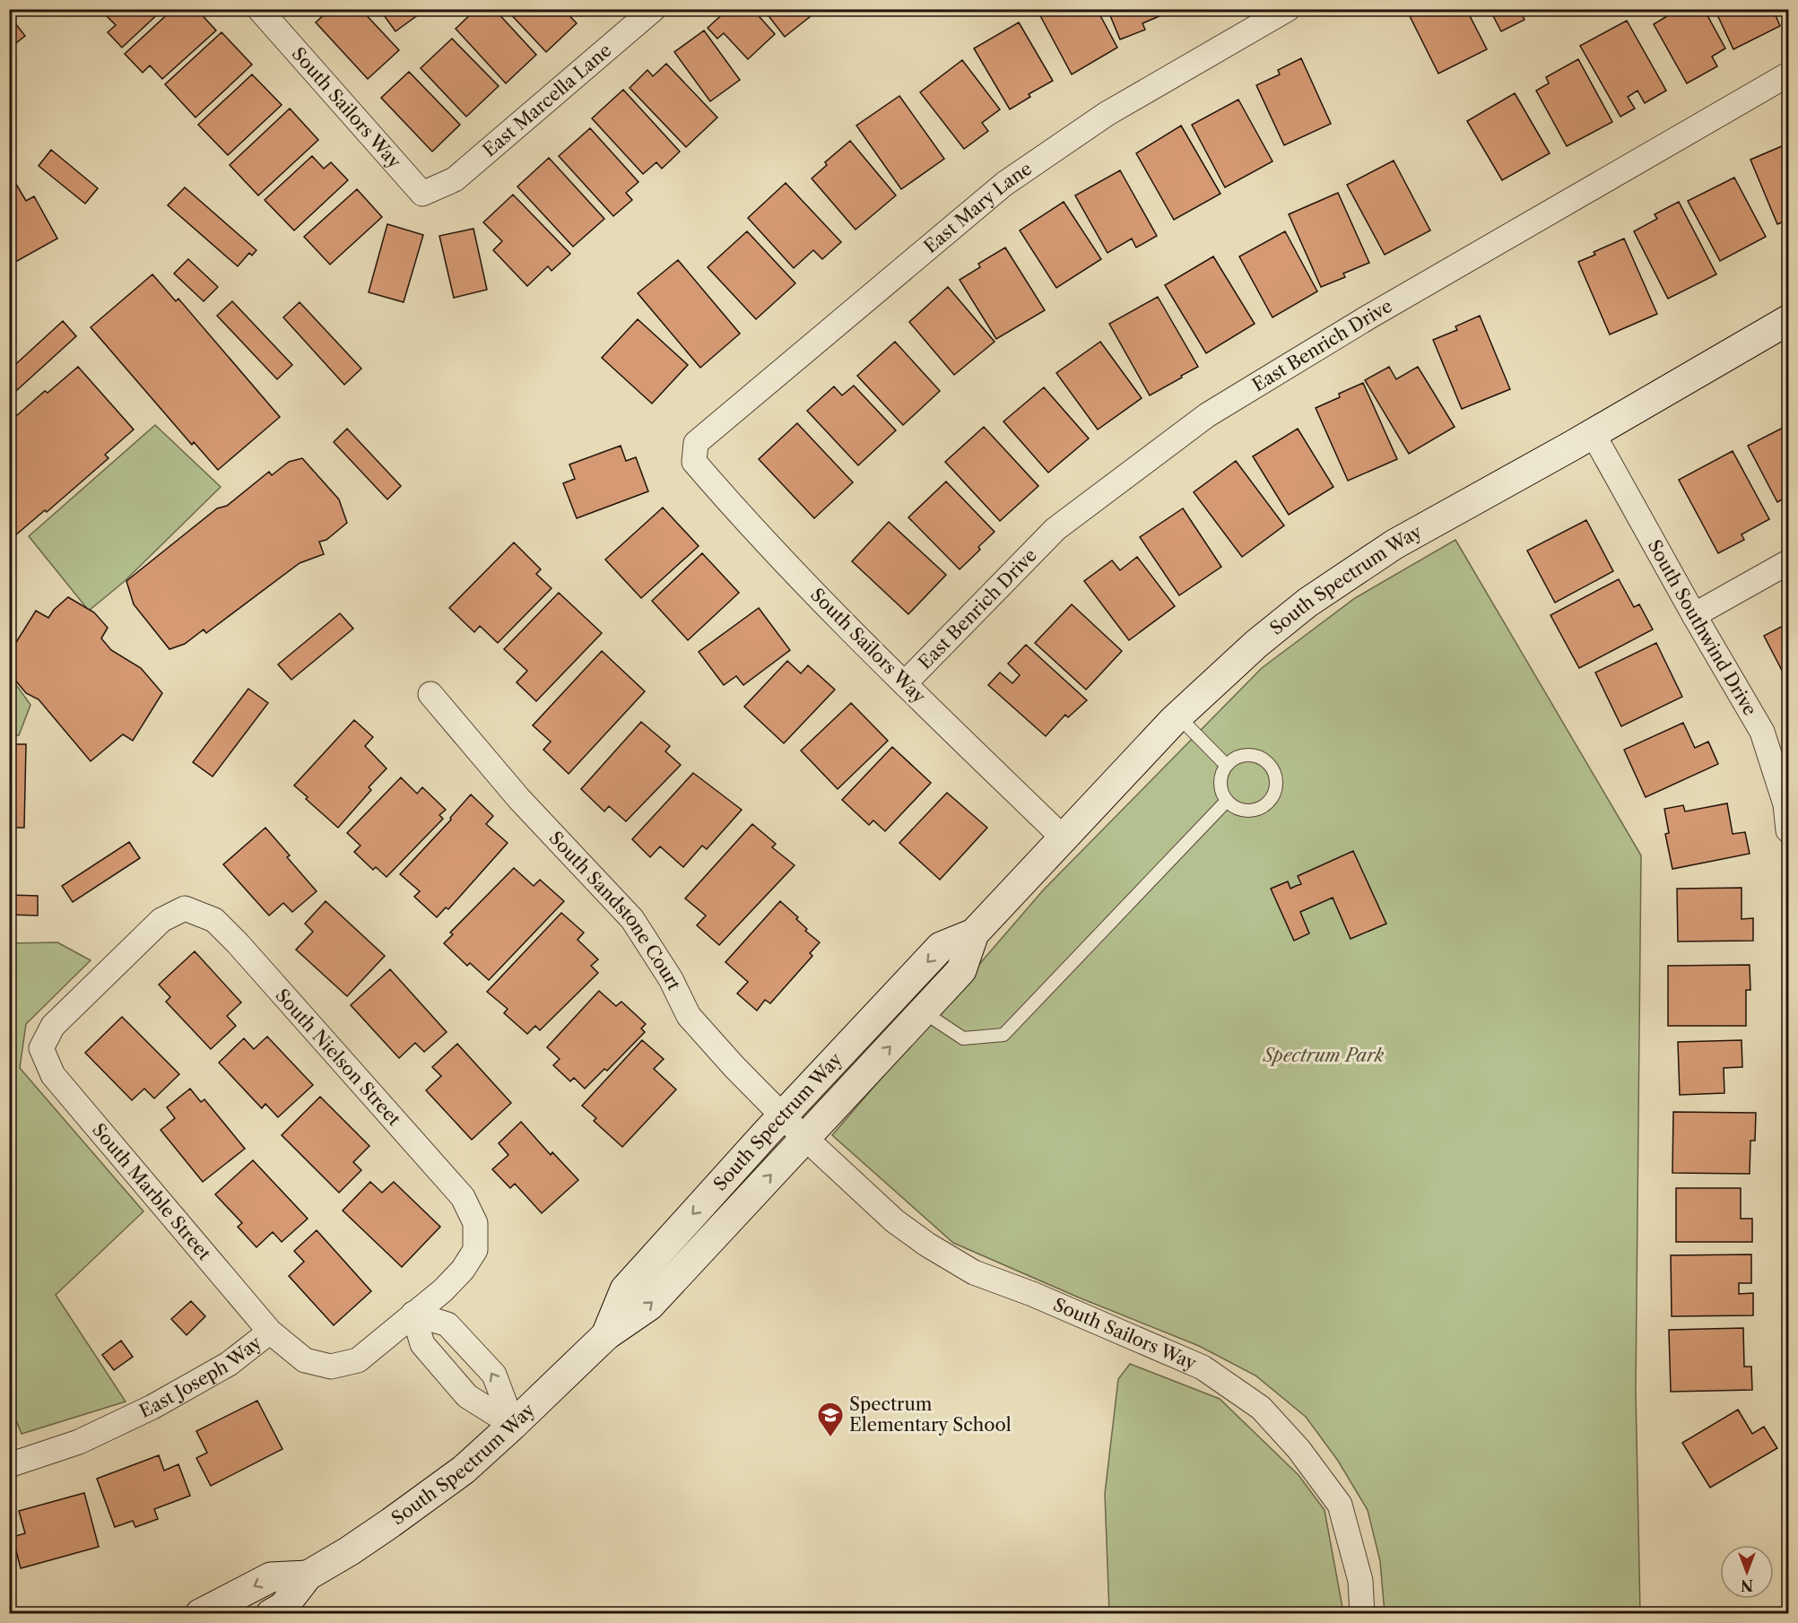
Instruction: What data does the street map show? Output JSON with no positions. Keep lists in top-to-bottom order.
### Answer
{
  "streets": {
    "street": [
      "East Marcella Lane",
      "South Sailors Way",
      "East Mary Lane",
      "East Benrich Drive",
      "South Spectrum Way",
      "South Southwind Drive",
      "South Sandstone Court",
      "South Nielson Street",
      "South Marble Street",
      "East Joseph Way"
    ]
  },
  "crossings": [
    ["East Marcella Lane", "South Sailors Way"],
    ["South Sailors Way", "East Mary Lane"],
    ["South Sailors Way", "East Benrich Drive"],
    ["South Sailors Way", "South Spectrum Way"],
    ["South Sailors Way", "South Sandstone Court"],
    ["South Spectrum Way", "South Southwind Drive"],
    ["South Spectrum Way", "South Sandstone Court"],
    ["South Nielson Street", "South Marble Street"],
    ["South Nielson Street", "East Joseph Way"],
    ["South Marble Street", "East Joseph Way"]
  ],
  "parks": ["Spectrum Park"],
  "places": {
    "school or university": ["Spectrum Elementary School"]
  },
  "north": "bottom"
}
